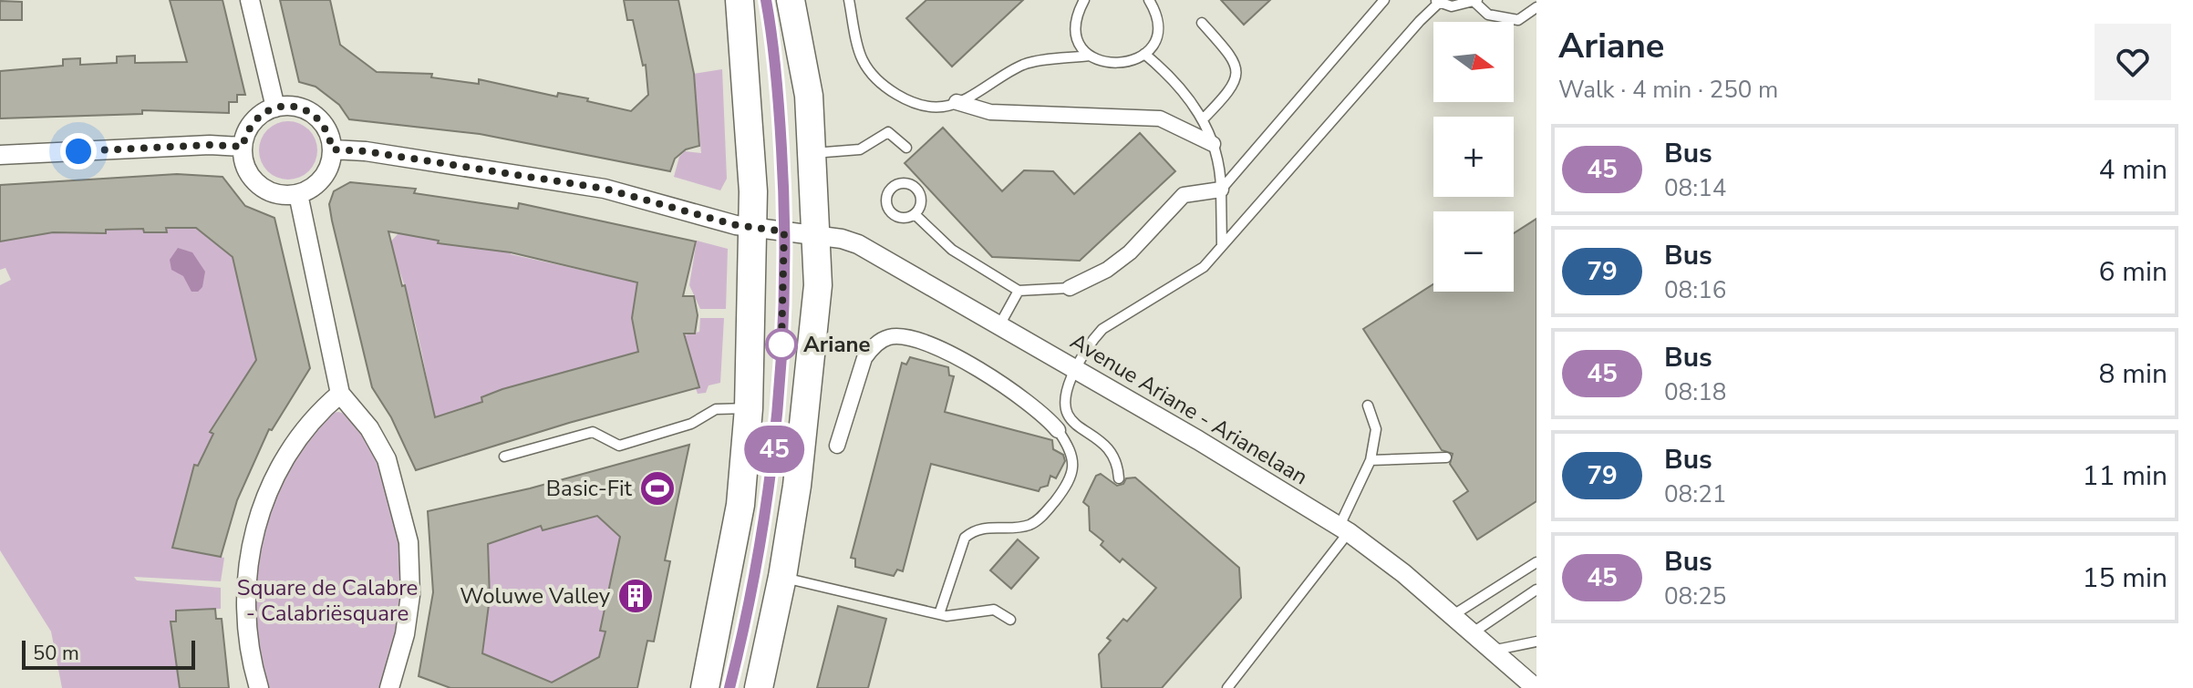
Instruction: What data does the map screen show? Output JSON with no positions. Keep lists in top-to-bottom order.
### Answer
{
  "streets": {
    "street": ["Avenue Ariane - Arianelaan"]
  },
  "parks": ["Square de Calabre - Calabriësquare"],
  "places": {
    "other": ["Ariane"],
    "sports": ["Basic-Fit"],
    "building": ["Woluwe Valley"]
  },
  "lines": ["bus line 45"],
  "scale_bar": "50 m",
  "north": "right",
  "page": {
    "on_map": "45",
    "heading": ["Ariane", "Walk · 4 min · 250 m"],
    "map_buttons": ["+", "−"],
    "list": [
      {
        "mark": "45",
        "name": "Bus",
        "note": "08:14",
        "value": "4 min"
      },
      {
        "mark": "79",
        "name": "Bus",
        "note": "08:16",
        "value": "6 min"
      },
      {
        "mark": "45",
        "name": "Bus",
        "note": "08:18",
        "value": "8 min"
      },
      {
        "mark": "79",
        "name": "Bus",
        "note": "08:21",
        "value": "11 min"
      },
      {
        "mark": "45",
        "name": "Bus",
        "note": "08:25",
        "value": "15 min"
      }
    ],
    "scale": "50 m"
  }
}
